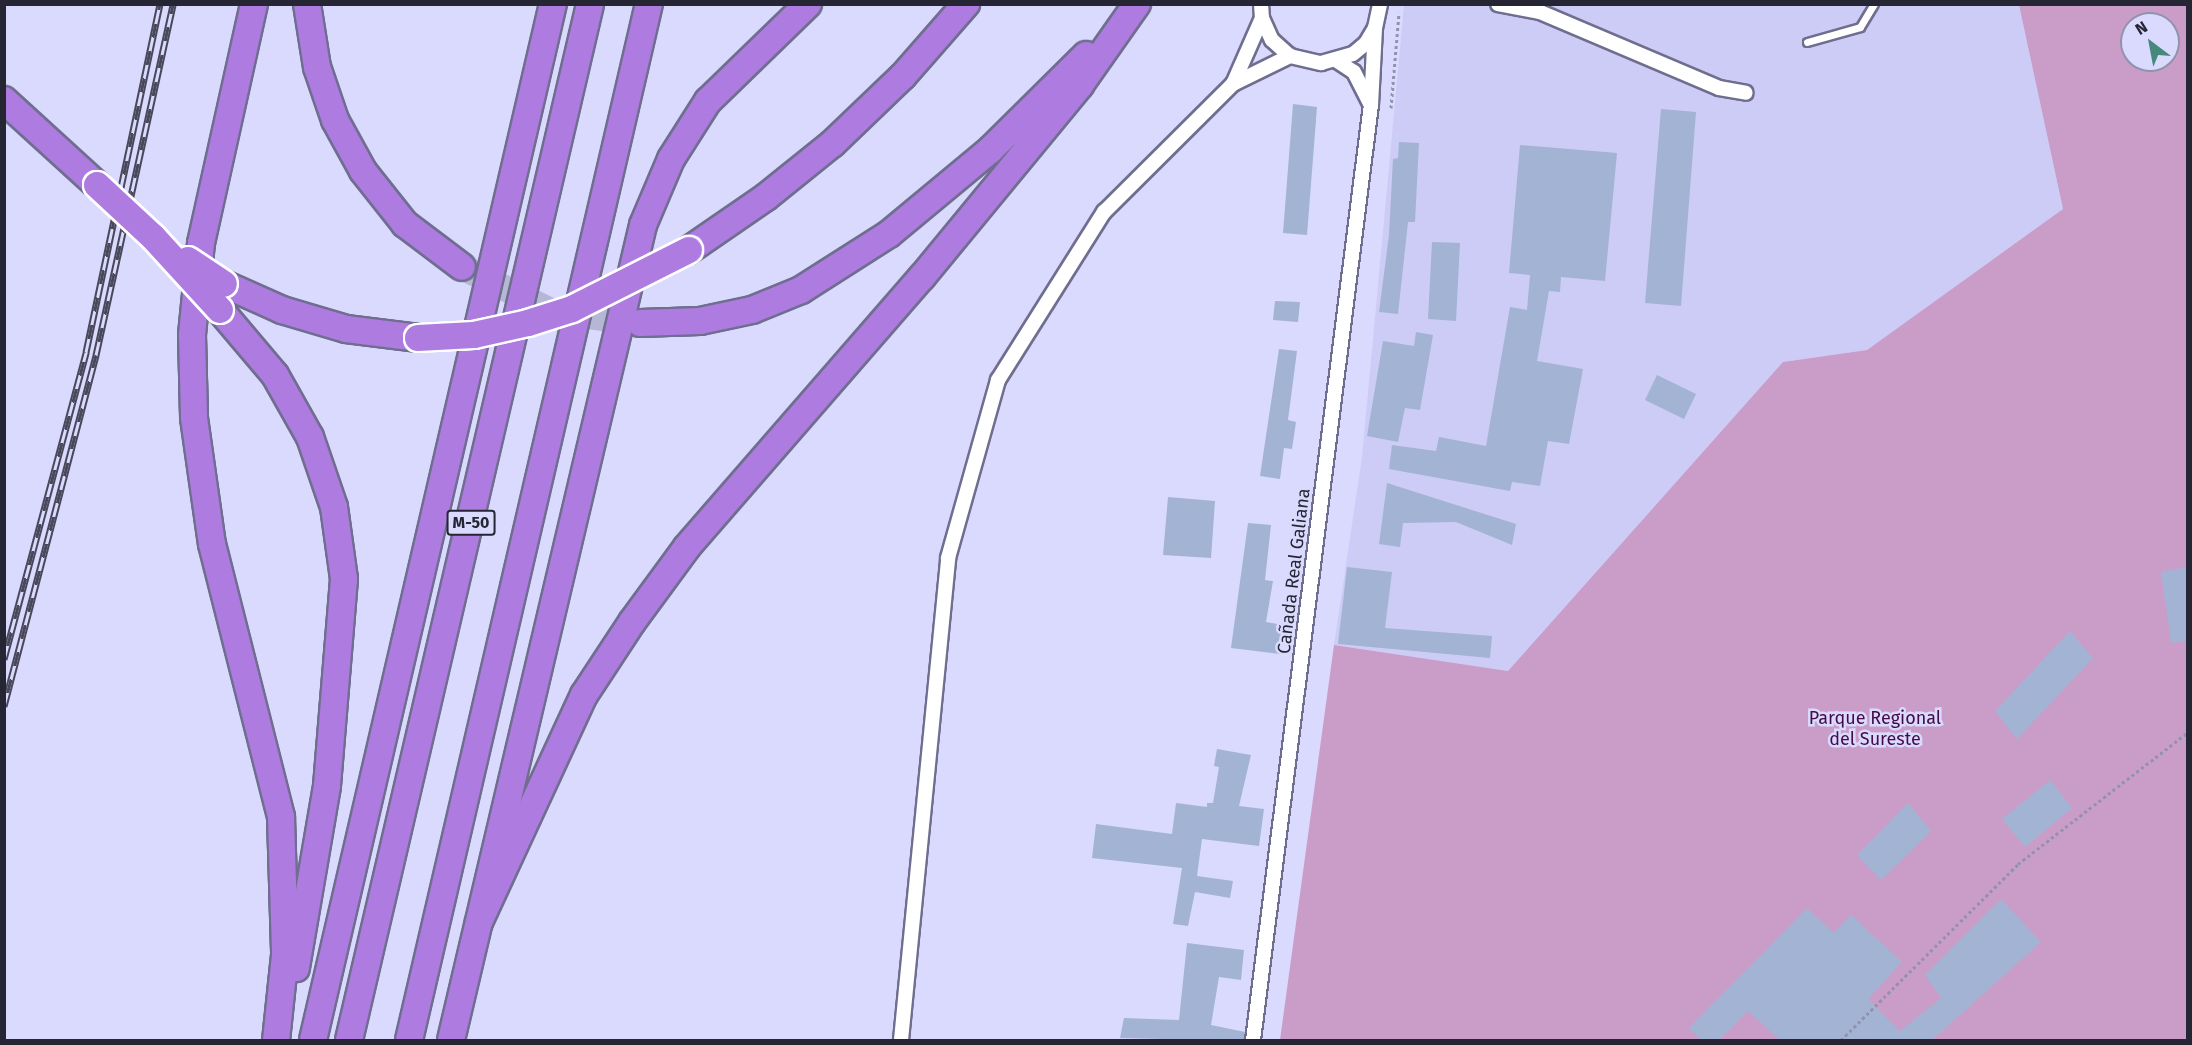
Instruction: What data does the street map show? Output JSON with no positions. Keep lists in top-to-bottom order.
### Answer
{
  "streets": {
    "highway": ["M-50"],
    "street": ["Cañada Real Galiana"]
  },
  "parks": ["Parque Regional del Sureste"],
  "north": "top left"
}
